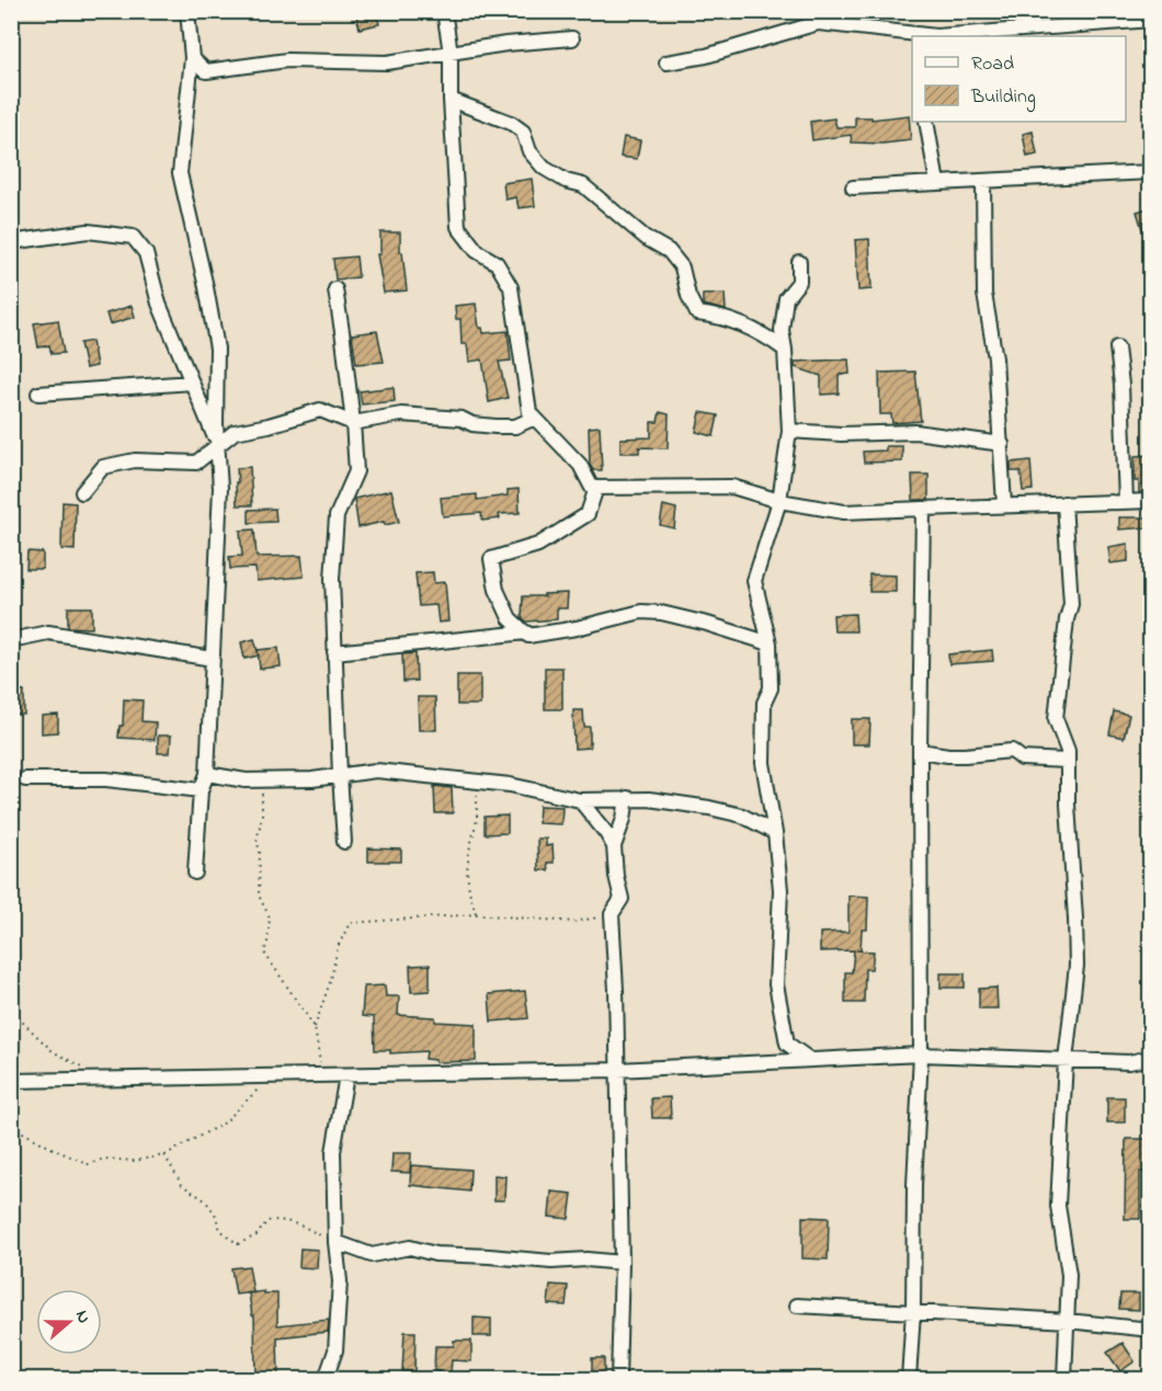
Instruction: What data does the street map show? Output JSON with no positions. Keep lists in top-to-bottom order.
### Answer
{
  "legend": ["Road", "Building"],
  "north": "right"
}
